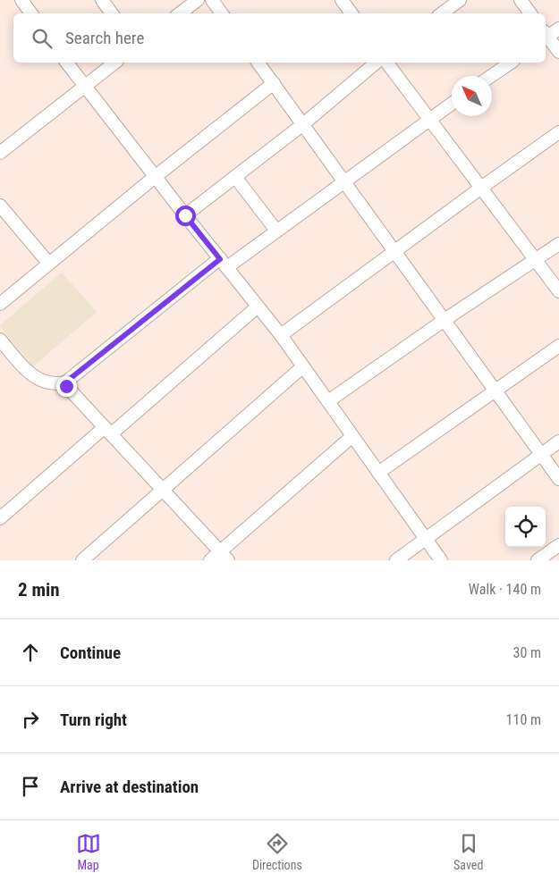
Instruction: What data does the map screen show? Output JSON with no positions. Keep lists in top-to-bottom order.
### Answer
{
  "north": "top left",
  "page": {
    "search": "Search here",
    "heading": ["2 min", "Walk · 140 m"],
    "list": [
      ["Continue", "30 m"],
      ["Turn right", "110 m"],
      "Arrive at destination"
    ],
    "nav": ["Map", "Directions", "Saved"]
  }
}
